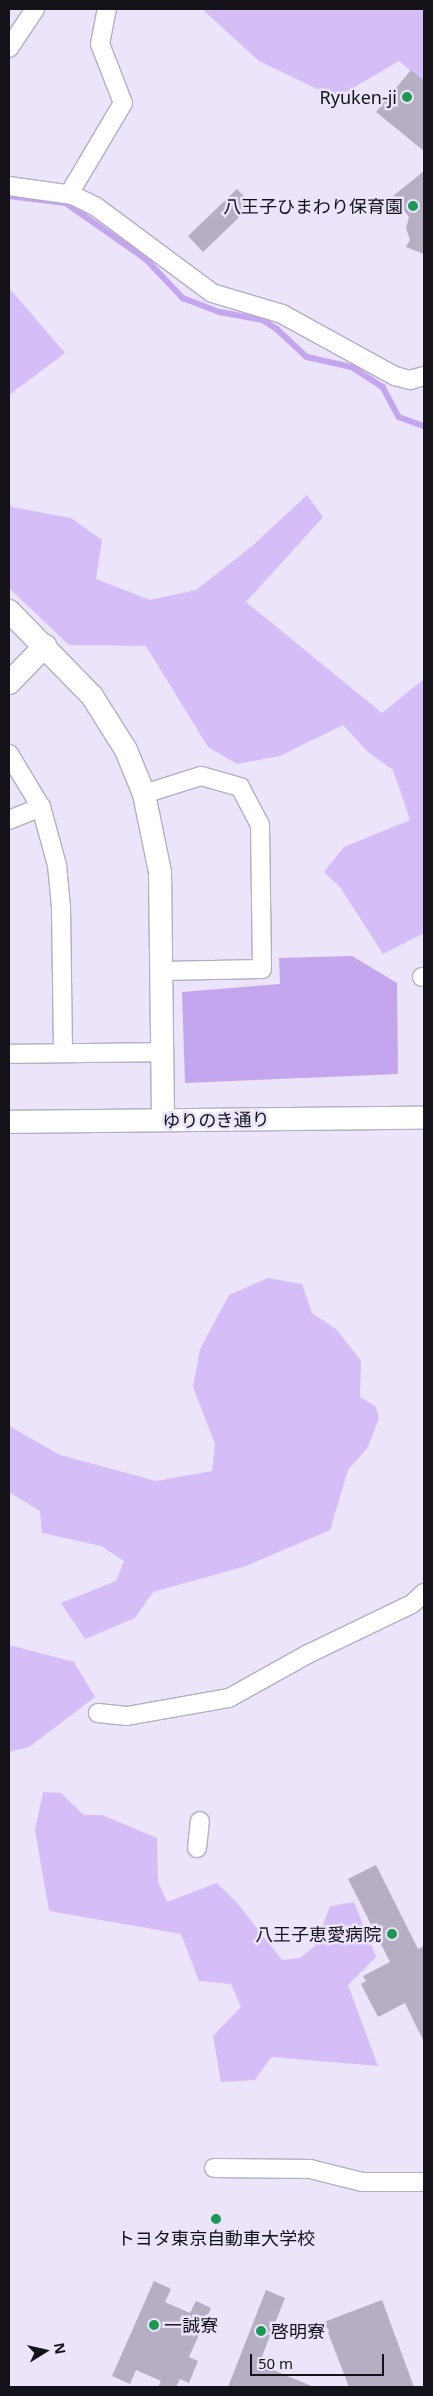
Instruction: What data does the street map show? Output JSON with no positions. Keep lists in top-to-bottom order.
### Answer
{
  "streets": {
    "street": ["ゆりのき通り"]
  },
  "places": [
    "Ryuken-ji",
    "八王子ひまわり保育園",
    "八王子恵愛病院",
    "トヨタ東京自動車大学校",
    "一誠寮",
    "啓明寮"
  ],
  "scale_bar": "50 m",
  "north": "right"
}
